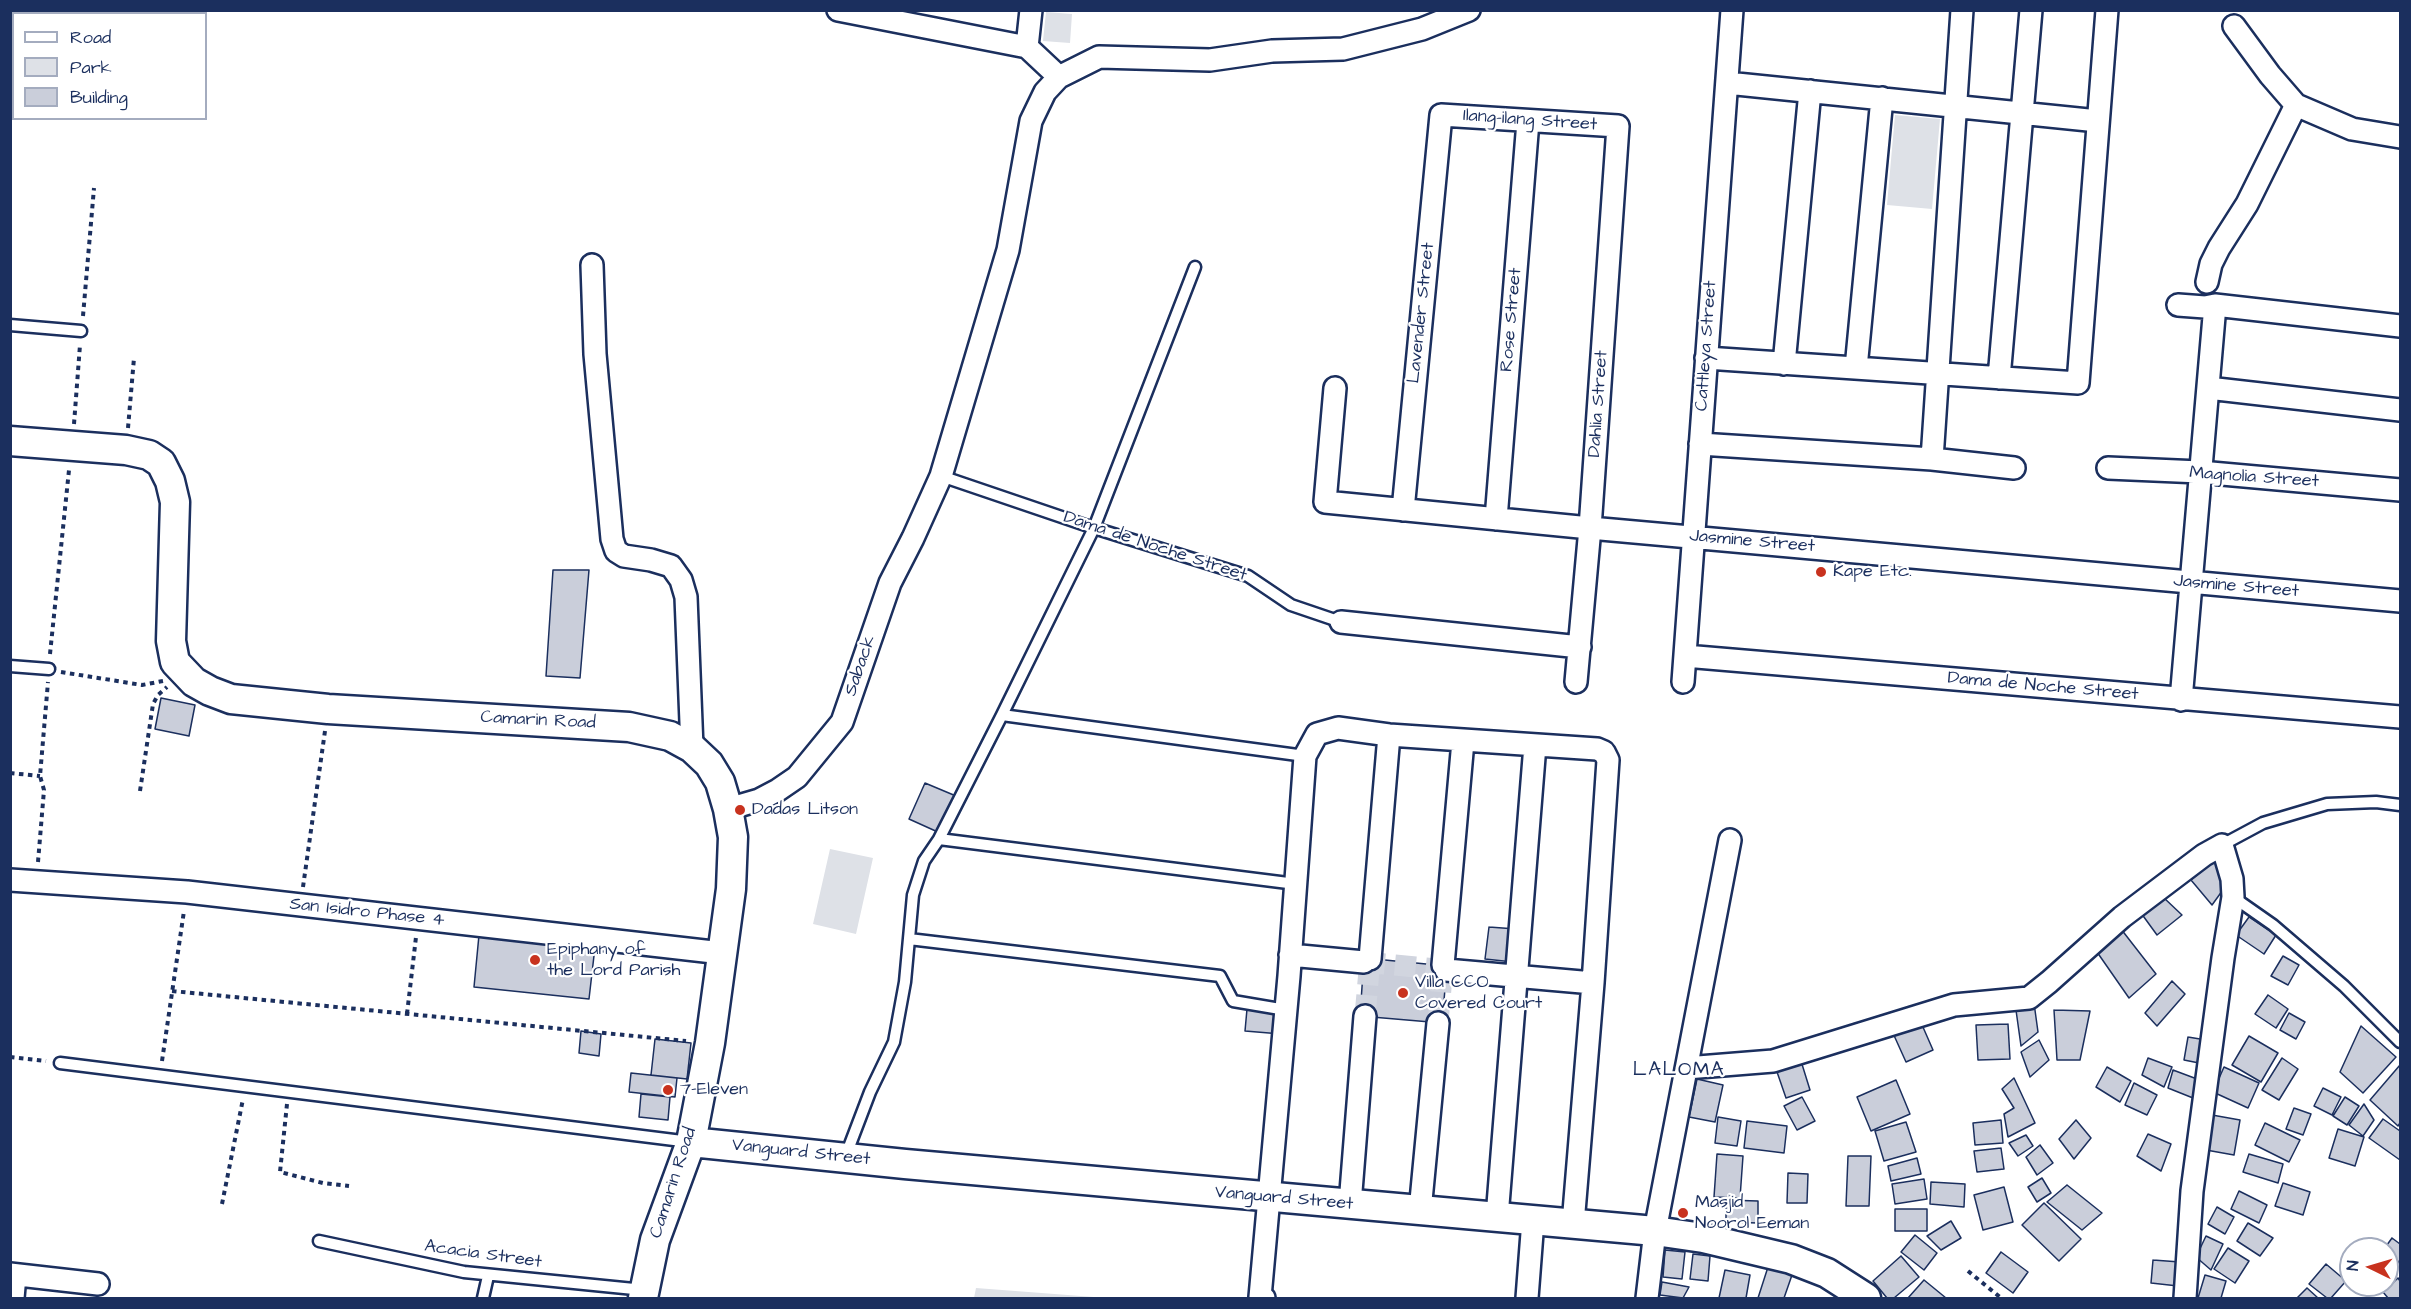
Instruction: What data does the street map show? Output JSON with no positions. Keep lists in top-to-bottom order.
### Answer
{
  "streets": {
    "main road": ["Camarin Road", "Vanguard Street"],
    "street": [
      "Ilang-ilang Street",
      "Lavender Street",
      "Rose Street",
      "Cattleya Street",
      "Dahlia Street",
      "Magnolia Street",
      "Jasmine Street",
      "Dama de Noche Street",
      "Saback",
      "San Isidro Phase 4"
    ],
    "lane": ["Acacia Street"]
  },
  "crossings": [
    ["Ilang-ilang Street", "Lavender Street"],
    ["Ilang-ilang Street", "Rose Street"],
    ["Ilang-ilang Street", "Dahlia Street"],
    ["Lavender Street", "Jasmine Street"],
    ["Rose Street", "Jasmine Street"],
    ["Cattleya Street", "Jasmine Street"],
    ["Cattleya Street", "Dama de Noche Street"],
    ["Dahlia Street", "Jasmine Street"],
    ["Dahlia Street", "Dama de Noche Street"],
    ["Dama de Noche Street", "Saback"],
    ["Saback", "Camarin Road"],
    ["Camarin Road", "San Isidro Phase 4"],
    ["Camarin Road", "Vanguard Street"],
    ["Camarin Road", "Acacia Street"]
  ],
  "districts": ["LALOMA"],
  "places": [
    "Kape Etc.",
    "Dadas Litson",
    "Epiphany of the Lord Parish",
    "Villa CCO Covered Court",
    "7-Eleven",
    "Masjid Noorol Eeman"
  ],
  "legend": ["Road", "Park", "Building"],
  "north": "left"
}
